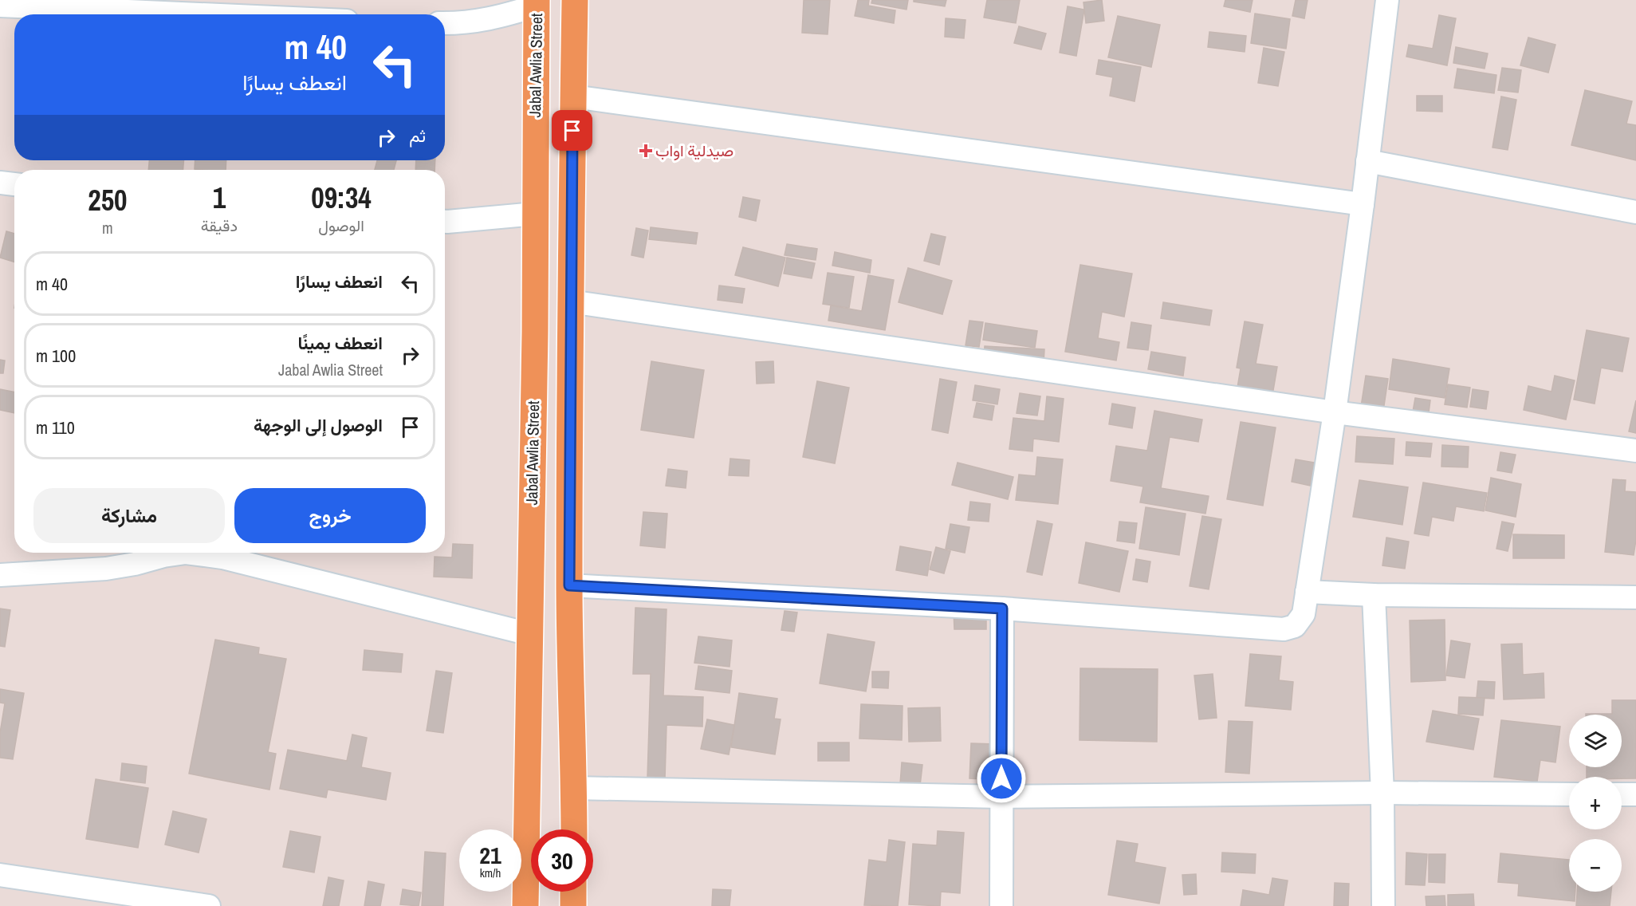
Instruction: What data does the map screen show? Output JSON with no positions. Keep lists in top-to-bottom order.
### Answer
{
  "streets": {
    "main road": ["Jabal Awlia Street"]
  },
  "places": {
    "health": ["صيدلية اواب"]
  },
  "page": {
    "turn": ["40 m", "انعطف يسارًا"],
    "then": "ثم",
    "eta": [
      "09:34",
      "الوصول",
      "1",
      "دقيقة",
      "250",
      "m"
    ],
    "list": [
      {
        "name": "انعطف يسارًا",
        "value": "40 m"
      },
      {
        "name": "انعطف يمينًا",
        "note": "Jabal Awlia Street",
        "value": "100 m"
      },
      {
        "name": "الوصول إلى الوجهة",
        "value": "110 m"
      }
    ],
    "buttons": ["خروج", "مشاركة"],
    "map_buttons": ["+", "−"],
    "speed": "21 km/h",
    "limit": "30"
  }
}
